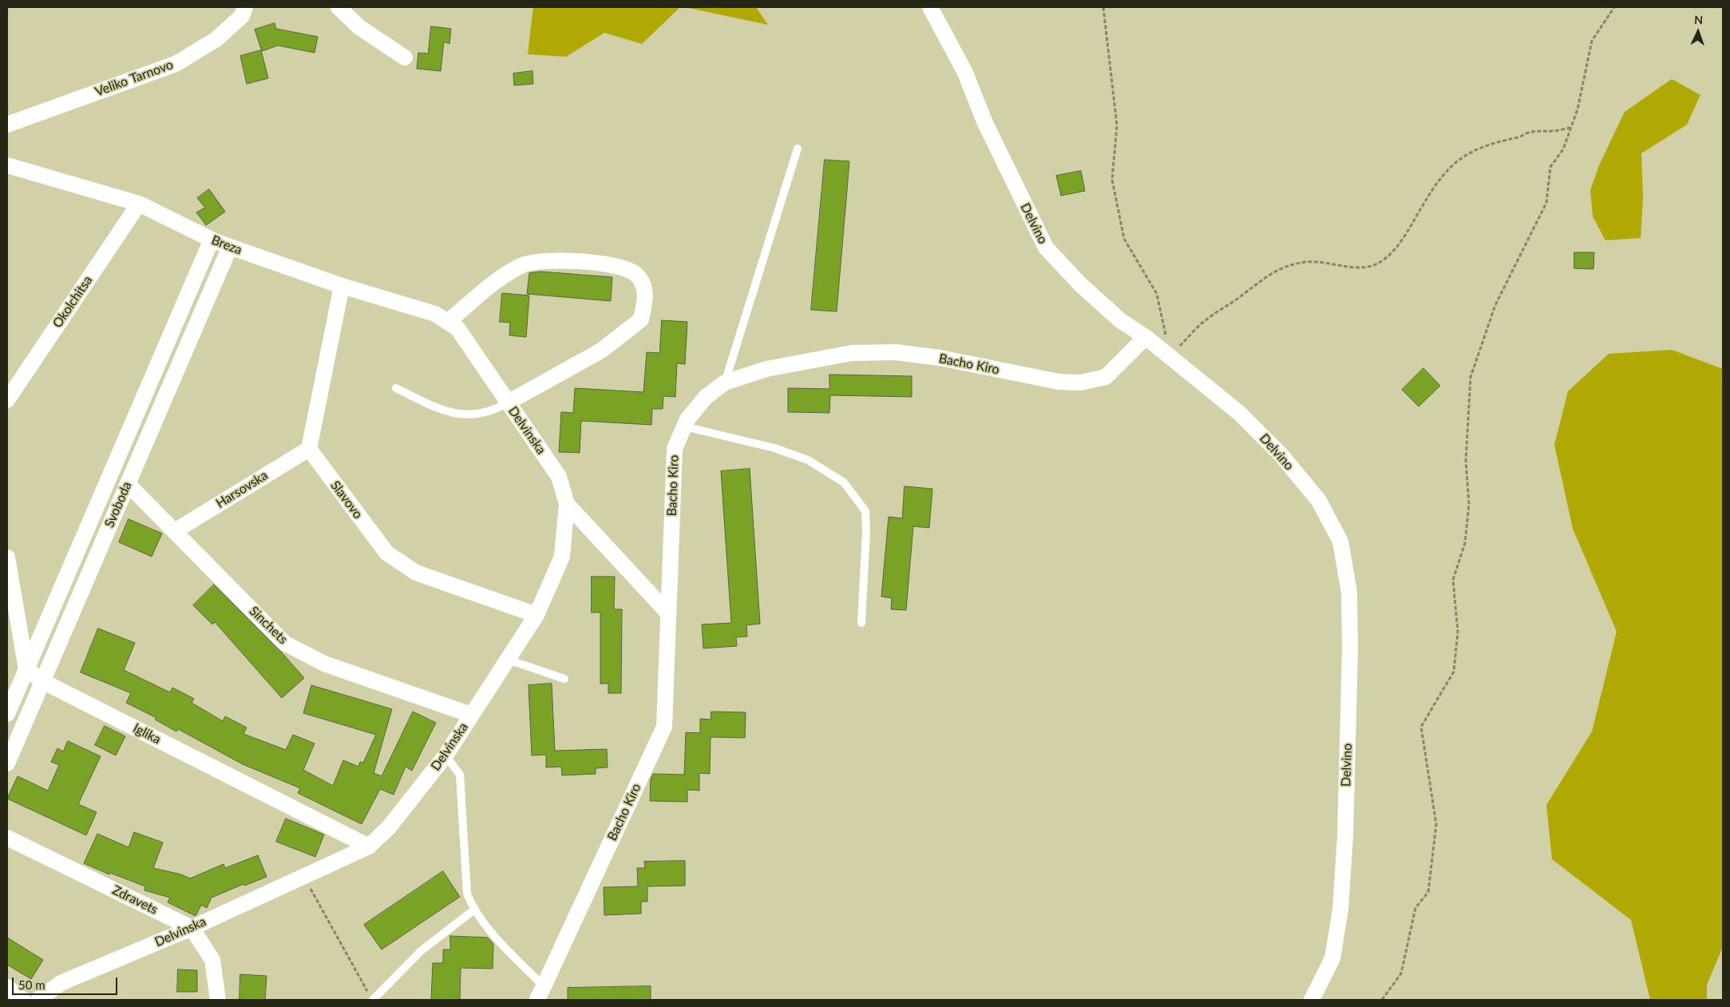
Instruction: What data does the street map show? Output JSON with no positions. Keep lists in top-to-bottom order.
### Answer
{
  "streets": {
    "street": [
      "Veliko Tarnovo",
      "Delvino",
      "Breza",
      "Okolchitsa",
      "Bacho Kiro",
      "Delvinska",
      "Harsovska",
      "Slavovo",
      "Svoboda",
      "Sinchets",
      "Iglika",
      "Zdravets"
    ]
  },
  "crossings": [
    ["Delvino", "Bacho Kiro"],
    ["Breza", "Okolchitsa"],
    ["Breza", "Delvinska"],
    ["Breza", "Svoboda"],
    ["Delvinska", "Slavovo"],
    ["Delvinska", "Sinchets"],
    ["Delvinska", "Iglika"],
    ["Delvinska", "Zdravets"],
    ["Harsovska", "Slavovo"],
    ["Harsovska", "Sinchets"],
    ["Svoboda", "Sinchets"],
    ["Svoboda", "Iglika"]
  ],
  "scale_bar": "50 m",
  "north": "top"
}
